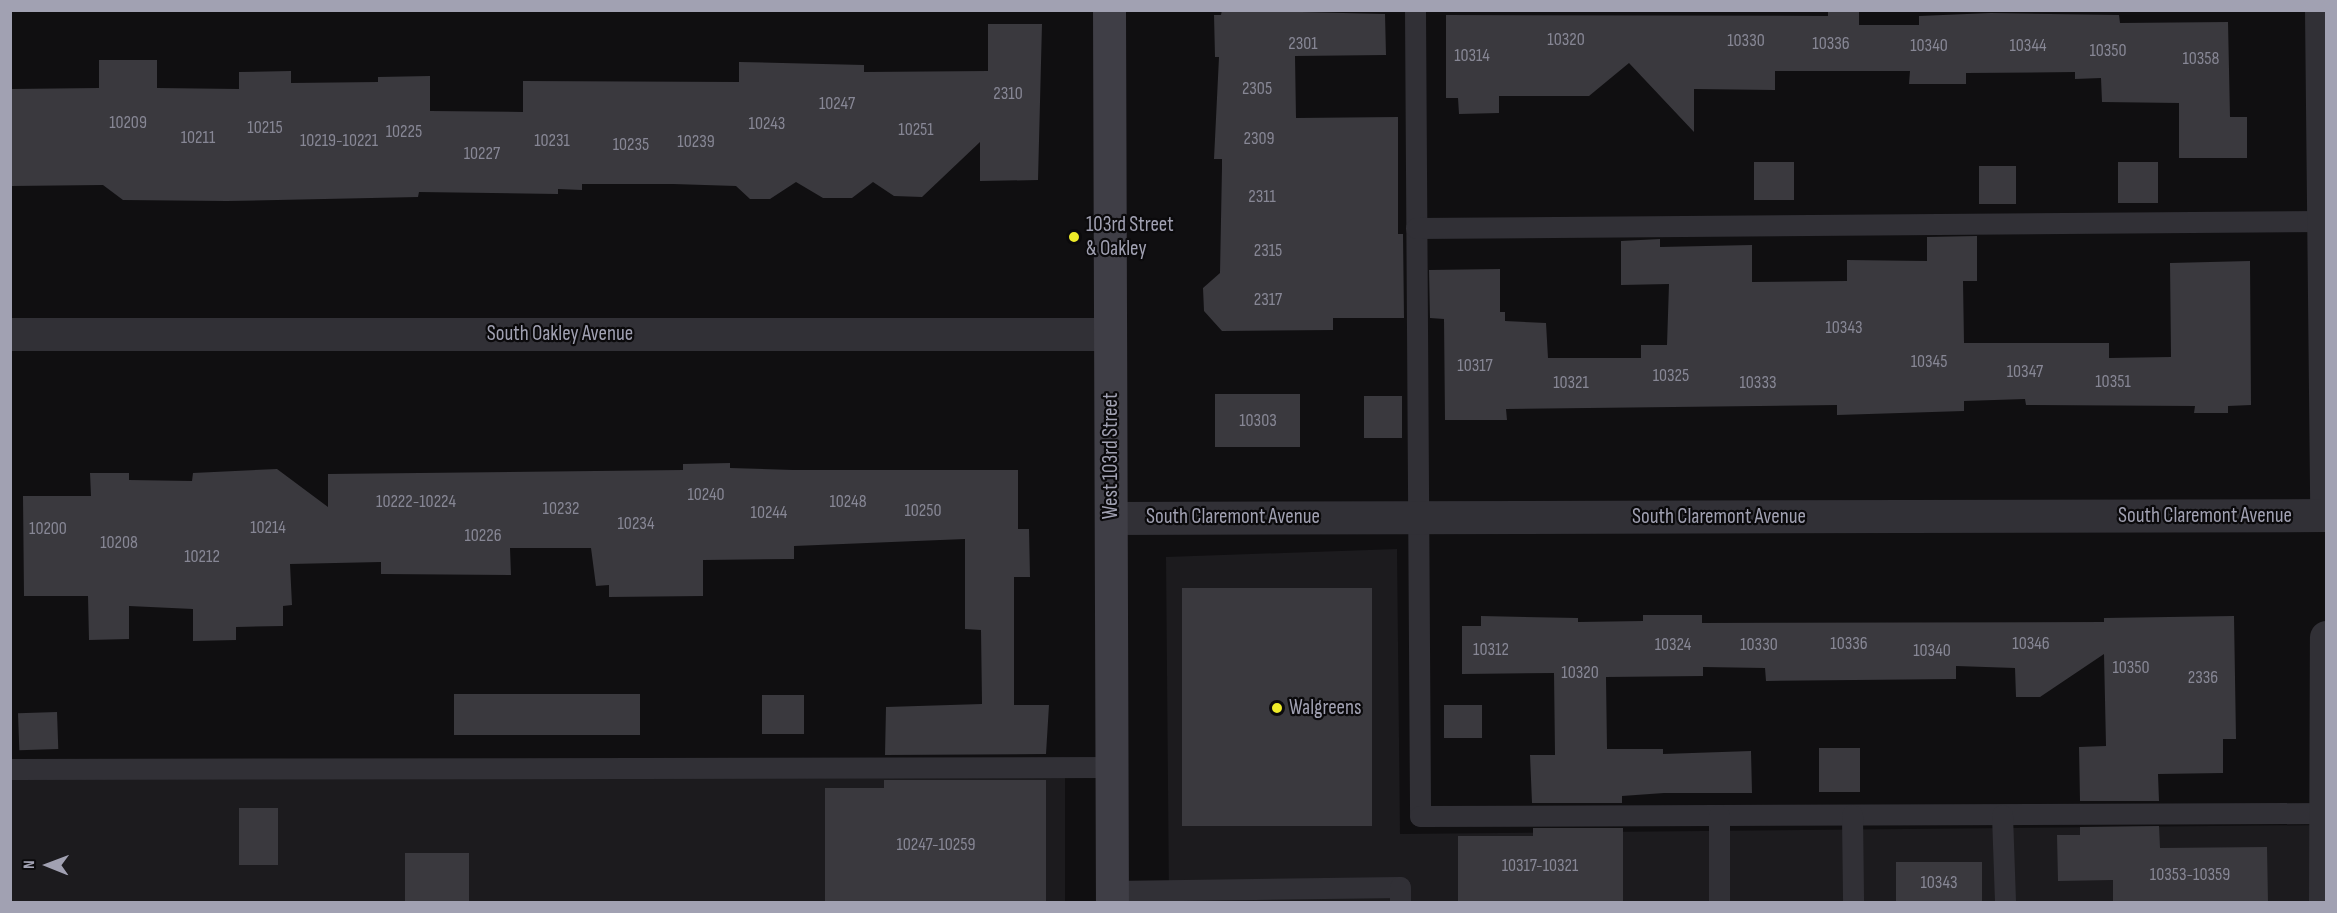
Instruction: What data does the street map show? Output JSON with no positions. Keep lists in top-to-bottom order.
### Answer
{
  "streets": {
    "main road": ["West 103rd Street"],
    "street": ["South Oakley Avenue", "South Claremont Avenue"]
  },
  "crossings": [
    ["South Oakley Avenue", "West 103rd Street"],
    ["West 103rd Street", "South Claremont Avenue"]
  ],
  "places": ["103rd Street & Oakley", "Walgreens"],
  "house_numbers": [
    "10320",
    "10330",
    "2301",
    "10336",
    "10340",
    "10344",
    "10350",
    "10314",
    "10358",
    "2305",
    "2310",
    "10247",
    "10209",
    "10243",
    "10215",
    "10251",
    "10225",
    "10211",
    "2309",
    "10219-10221",
    "10231",
    "10239",
    "10235",
    "10227",
    "2311",
    "2315",
    "2317",
    "10343",
    "10345",
    "10317",
    "10347",
    "10325",
    "10351",
    "10321",
    "10333",
    "10303",
    "10240",
    "10222-10224",
    "10248",
    "10232",
    "10250",
    "10244",
    "10234",
    "10214",
    "10200",
    "10226",
    "10208",
    "10212",
    "10336",
    "10346",
    "10324",
    "10330",
    "10312",
    "10340",
    "10350",
    "10320",
    "2336",
    "10247-10259",
    "10317-10321",
    "10353-10359",
    "10343"
  ],
  "north": "left"
}
